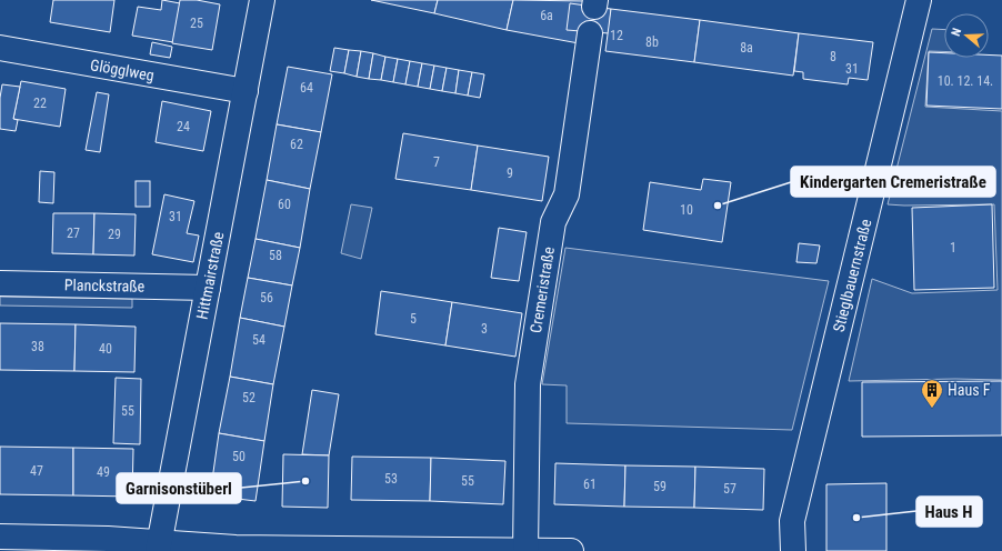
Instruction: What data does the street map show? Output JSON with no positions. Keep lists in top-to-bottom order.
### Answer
{
  "streets": {
    "street": [
      "Glögglweg",
      "Hittmairstraße",
      "Stieglbauernstraße",
      "Planckstraße",
      "Cremeristraße"
    ]
  },
  "crossings": [
    ["Glögglweg", "Hittmairstraße"],
    ["Hittmairstraße", "Planckstraße"]
  ],
  "places": {
    "other": ["Kindergarten Cremeristraße", "Garnisonstüberl", "Haus H"],
    "building": ["Haus F"]
  },
  "house_numbers": [
    "6a",
    "25",
    "12",
    "8b",
    "8a",
    "8",
    "31",
    "10. 12. 14.",
    "64",
    "22",
    "24",
    "62",
    "7",
    "9",
    "60",
    "10",
    "31",
    "27",
    "29",
    "1",
    "58",
    "56",
    "5",
    "3",
    "54",
    "38",
    "40",
    "52",
    "55",
    "50",
    "47",
    "49",
    "53",
    "55",
    "61",
    "59",
    "57"
  ],
  "north": "left"
}
